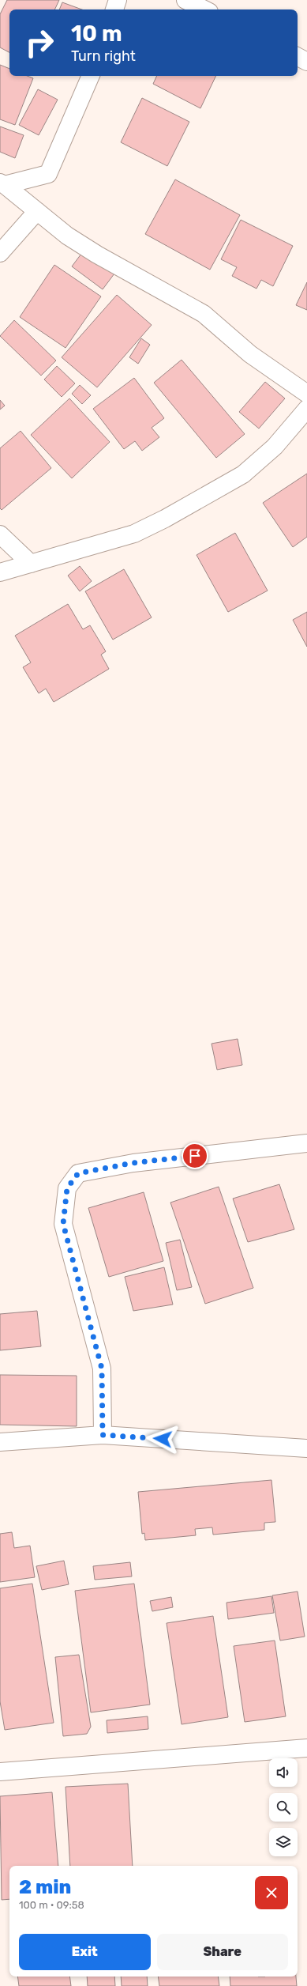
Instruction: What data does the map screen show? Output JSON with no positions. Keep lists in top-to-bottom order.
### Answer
{
  "page": {
    "turn": ["10 m", "Turn right"],
    "heading": ["2 min", "100 m · 09:58"],
    "buttons": ["Exit", "Share"]
  }
}
